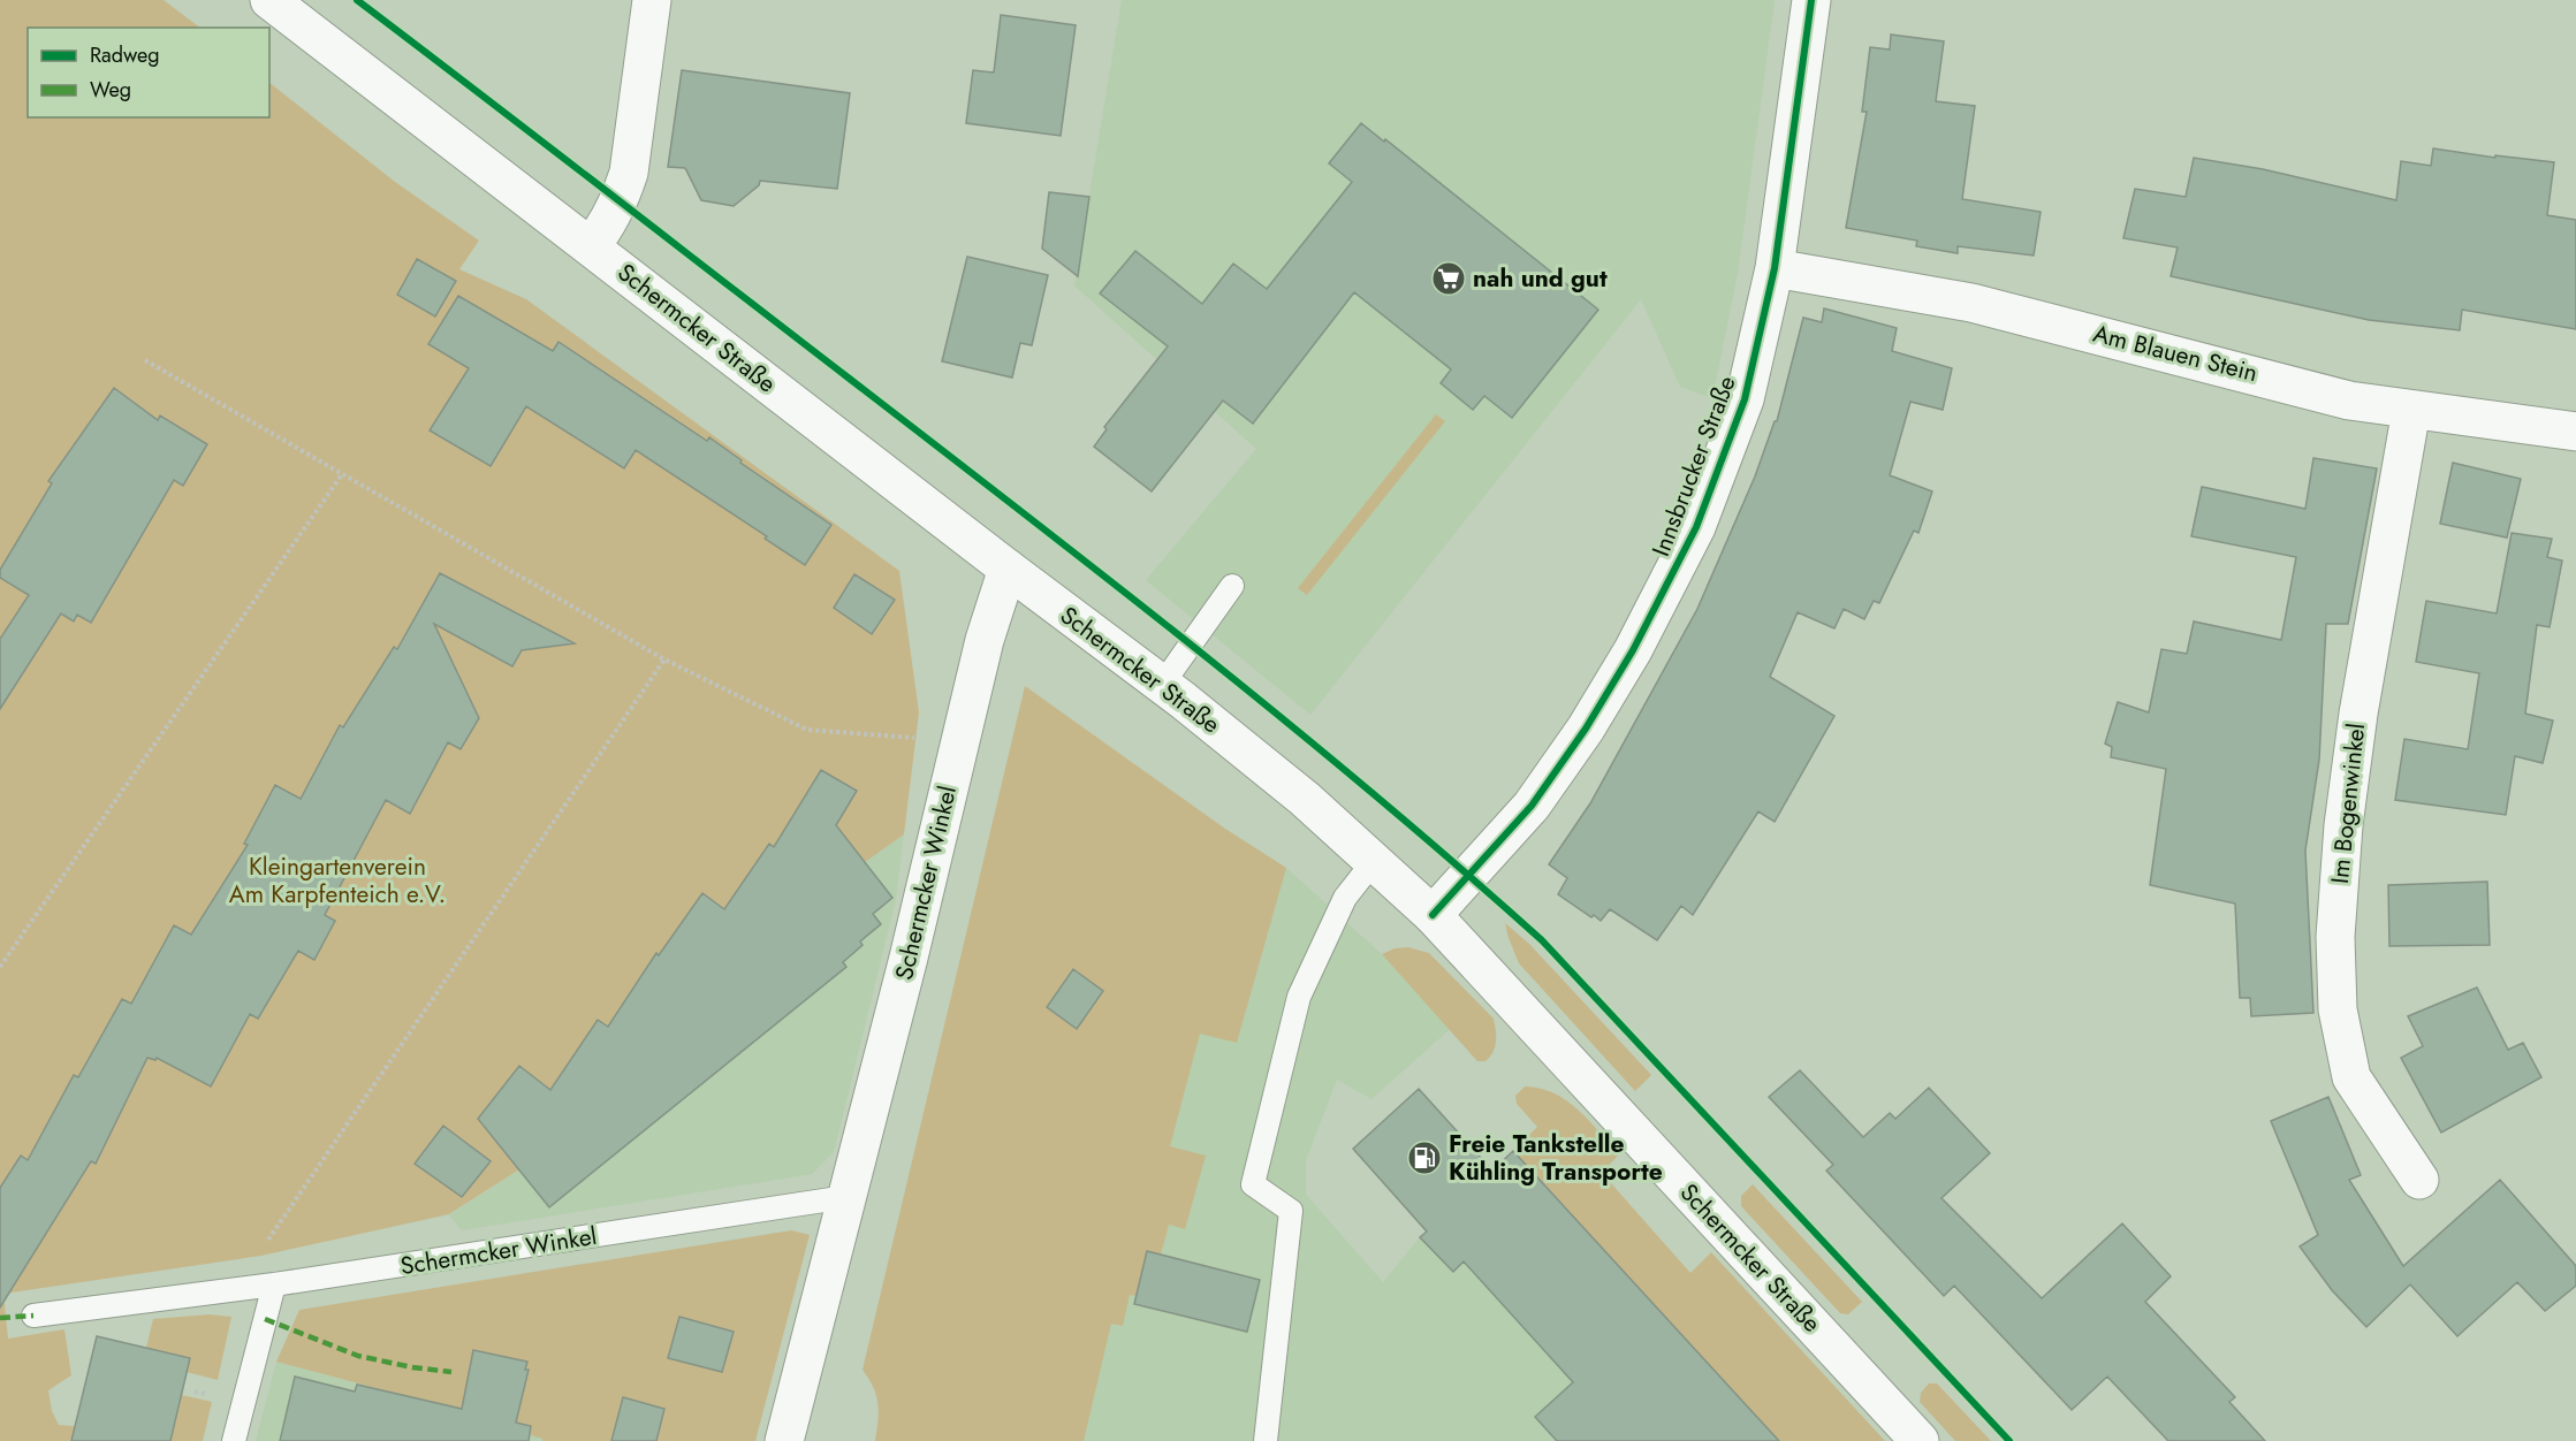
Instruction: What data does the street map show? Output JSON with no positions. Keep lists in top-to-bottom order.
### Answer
{
  "streets": {
    "street": [
      "Schermcker Straße",
      "Am Blauen Stein",
      "Innsbrucker Straße",
      "Im Bogenwinkel",
      "Schermcker Winkel"
    ]
  },
  "crossings": [
    ["Schermcker Straße", "Innsbrucker Straße"],
    ["Schermcker Straße", "Schermcker Winkel"],
    ["Am Blauen Stein", "Innsbrucker Straße"],
    ["Am Blauen Stein", "Im Bogenwinkel"]
  ],
  "parks": ["Kleingartenverein Am Karpfenteich e.V."],
  "places": {
    "supermarket": ["nah und gut"],
    "fuel station": ["Freie Tankstelle Kühling Transporte"]
  },
  "legend": ["Radweg", "Weg"]
}
